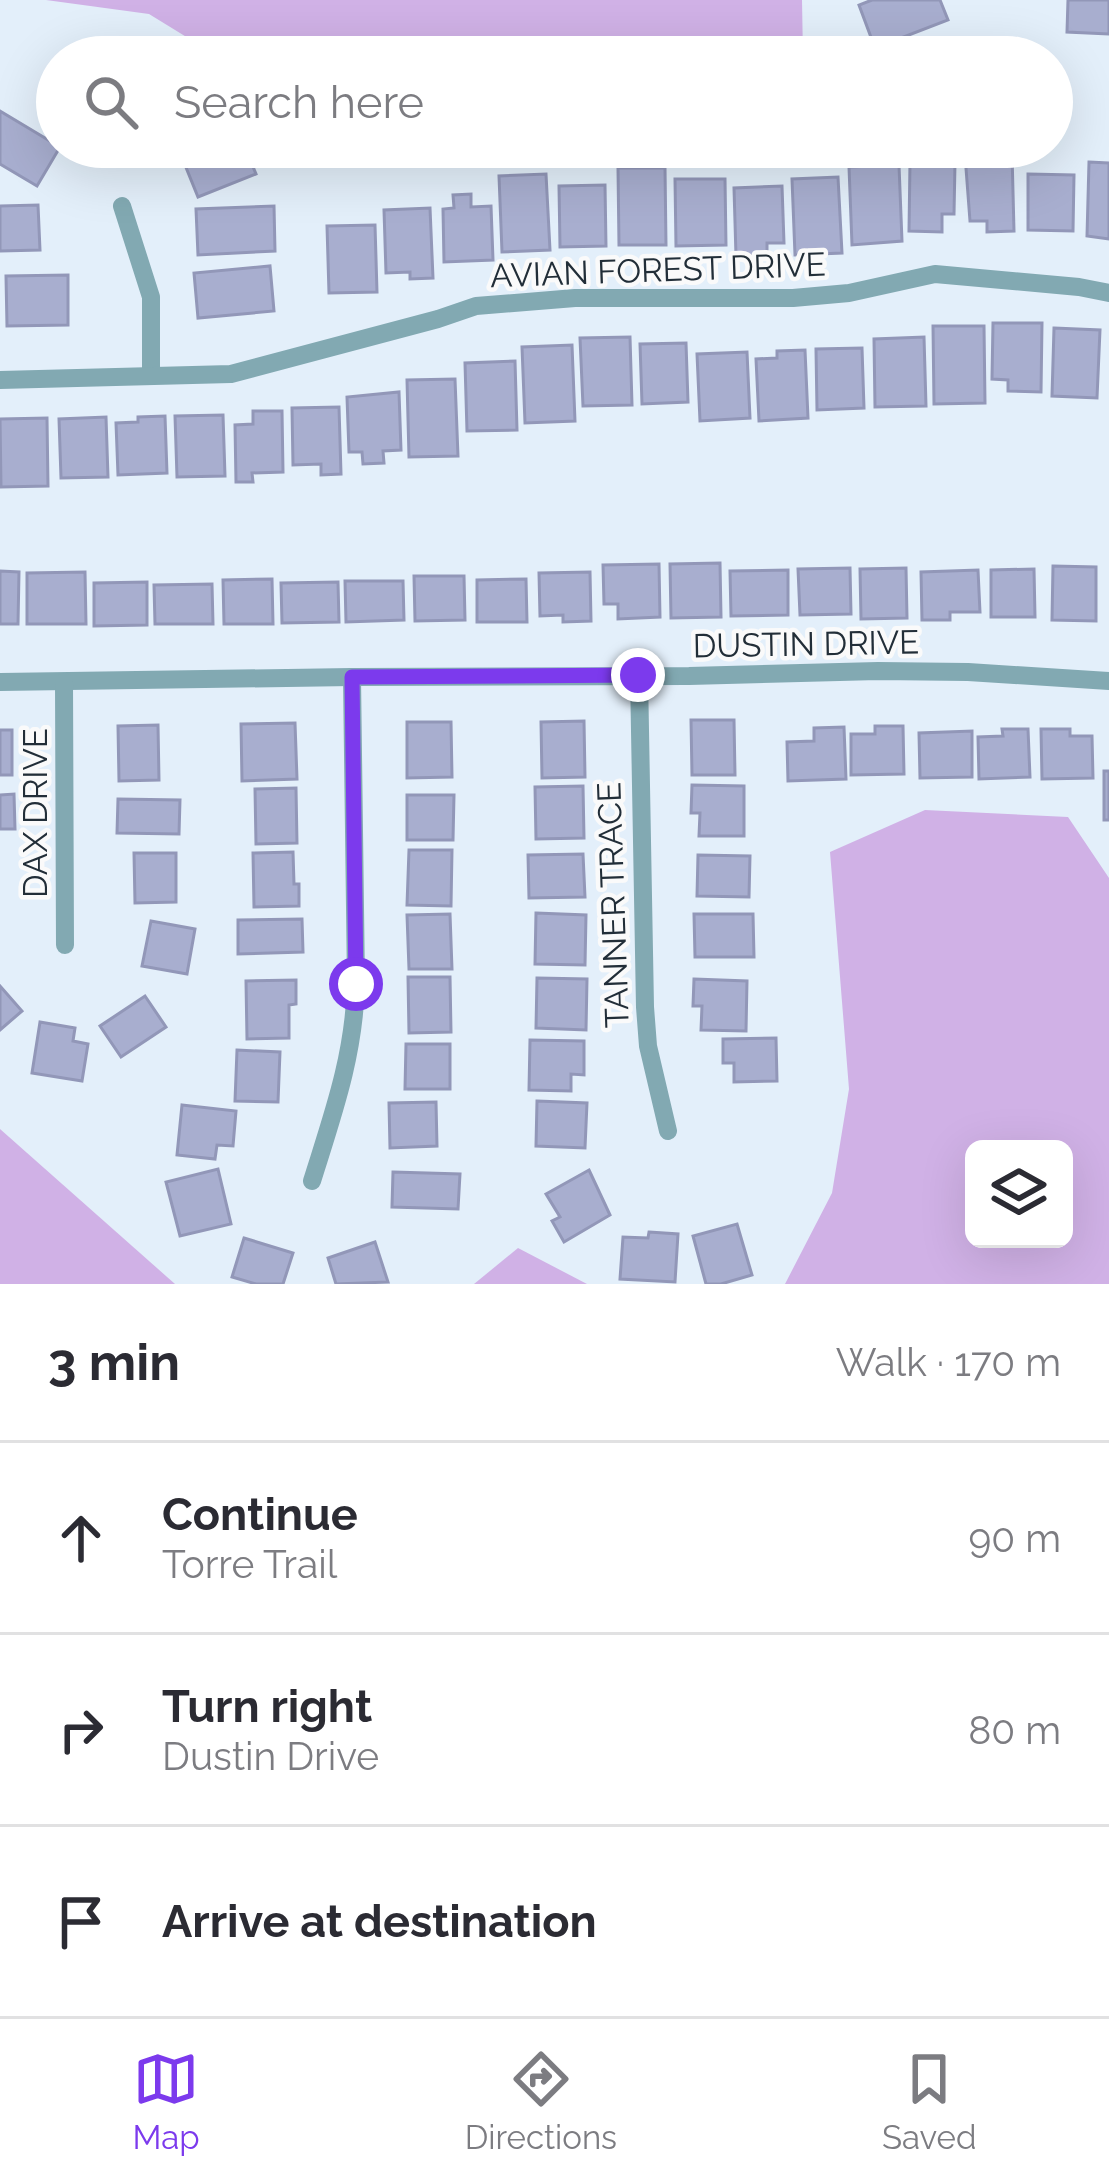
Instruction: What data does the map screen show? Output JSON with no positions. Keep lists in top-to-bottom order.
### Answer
{
  "streets": {
    "street": [
      "AVIAN FOREST DRIVE",
      "DUSTIN DRIVE",
      "DAX DRIVE",
      "TANNER TRACE"
    ]
  },
  "crossings": [
    ["DUSTIN DRIVE", "DAX DRIVE"],
    ["DUSTIN DRIVE", "TANNER TRACE"]
  ],
  "page": {
    "search": "Search here",
    "heading": ["3 min", "Walk · 170 m"],
    "list": [
      ["Continue", "Torre Trail", "90 m"],
      ["Turn right", "Dustin Drive", "80 m"],
      "Arrive at destination"
    ],
    "nav": ["Map", "Directions", "Saved"]
  }
}
